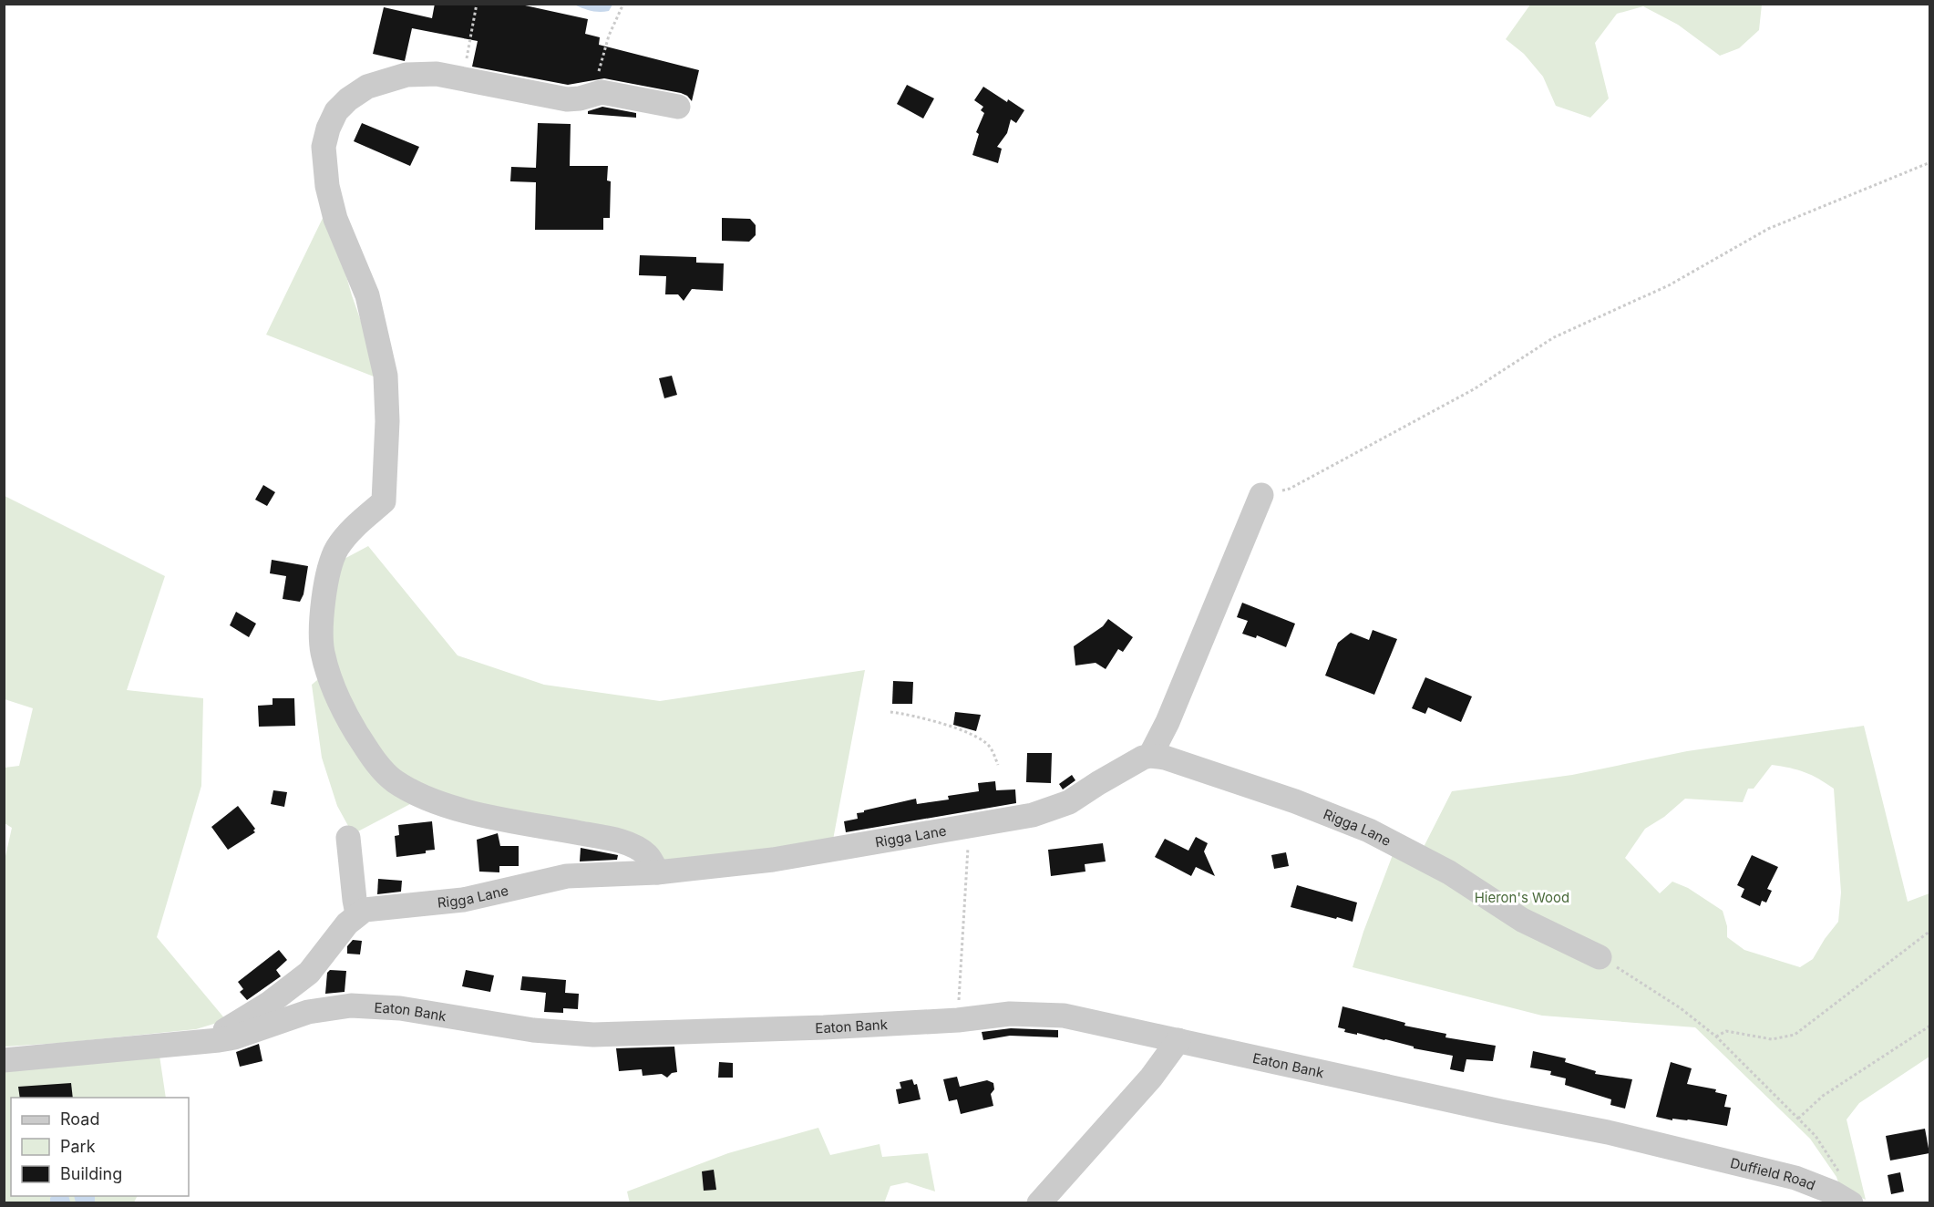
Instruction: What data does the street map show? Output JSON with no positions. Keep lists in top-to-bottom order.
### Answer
{
  "streets": {
    "street": ["Rigga Lane", "Eaton Bank", "Duffield Road"]
  },
  "crossings": [
    ["Eaton Bank", "Duffield Road"]
  ],
  "parks": ["Hieron's Wood"],
  "legend": ["Road", "Park", "Building"]
}
